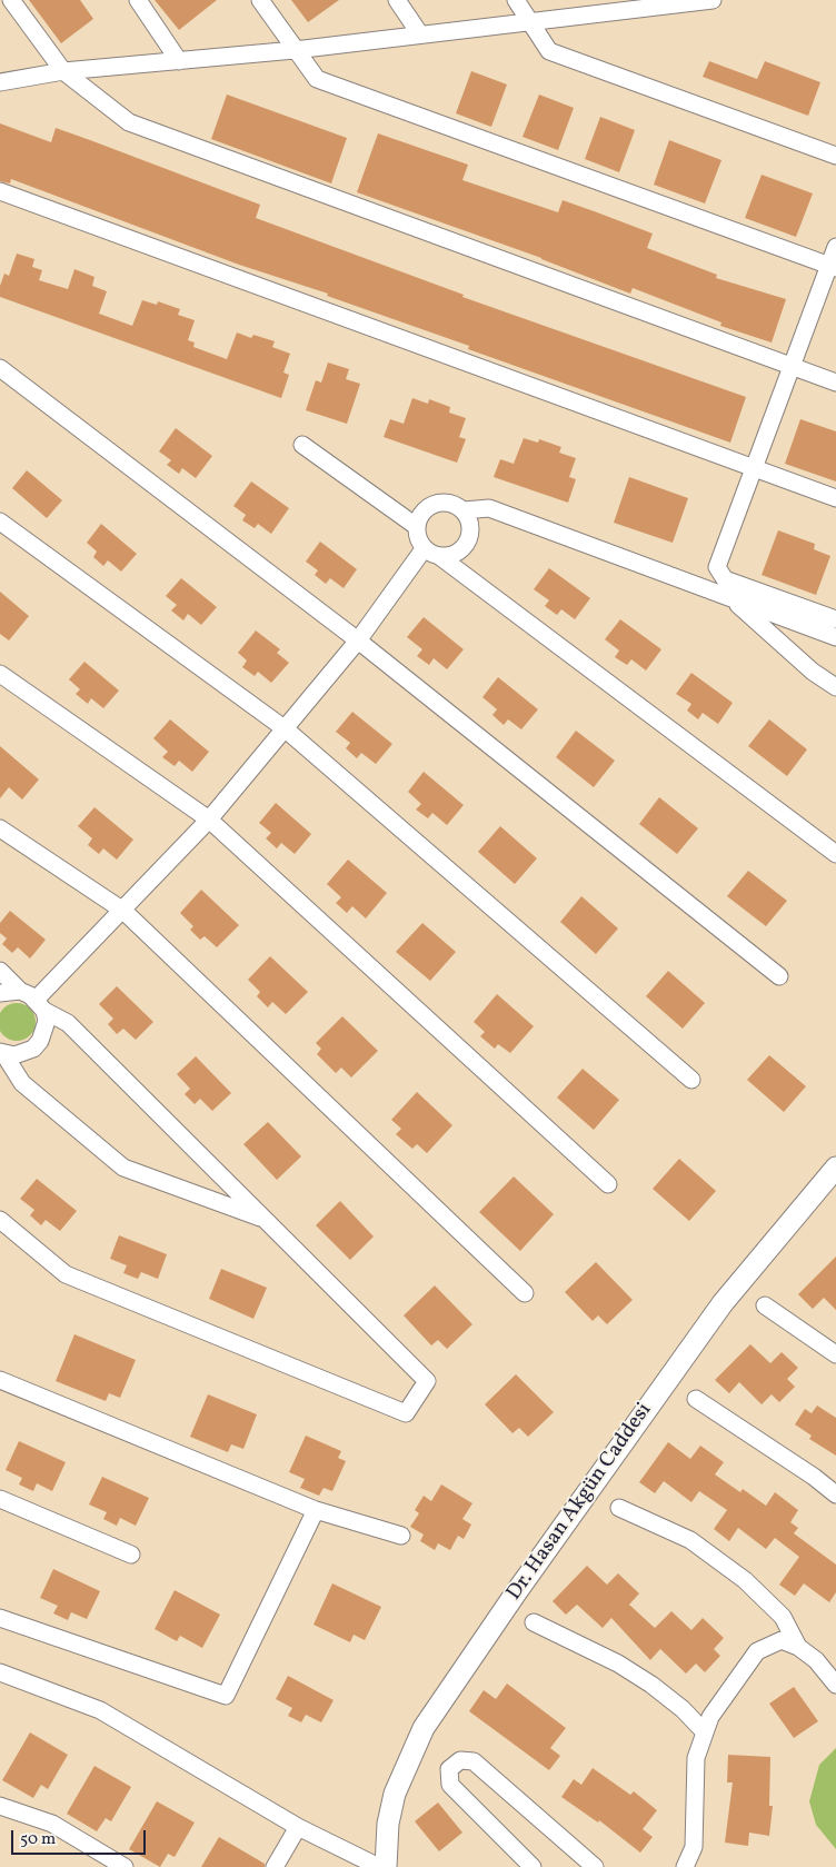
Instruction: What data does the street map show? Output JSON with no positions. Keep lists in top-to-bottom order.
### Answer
{
  "streets": {
    "street": ["Dr. Hasan Akgün Caddesi"]
  },
  "scale_bar": "50 m"
}
